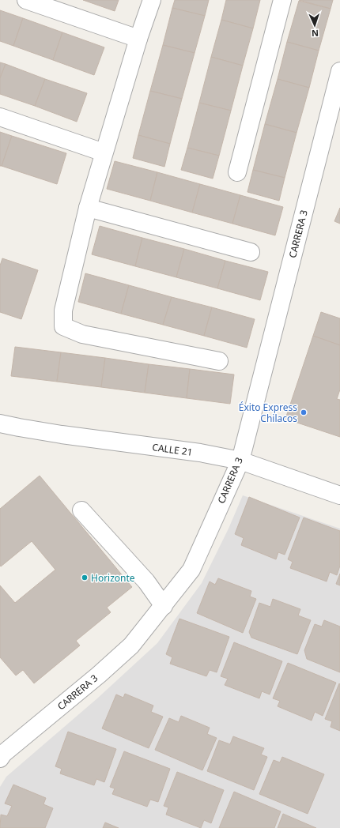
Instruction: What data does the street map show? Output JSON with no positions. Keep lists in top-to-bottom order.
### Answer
{
  "streets": {
    "street": ["CARRERA 3", "CALLE 21"]
  },
  "crossings": [
    ["CARRERA 3", "CALLE 21"]
  ],
  "places": ["Éxito Express Chilacos", "Horizonte"],
  "north": "bottom"
}
